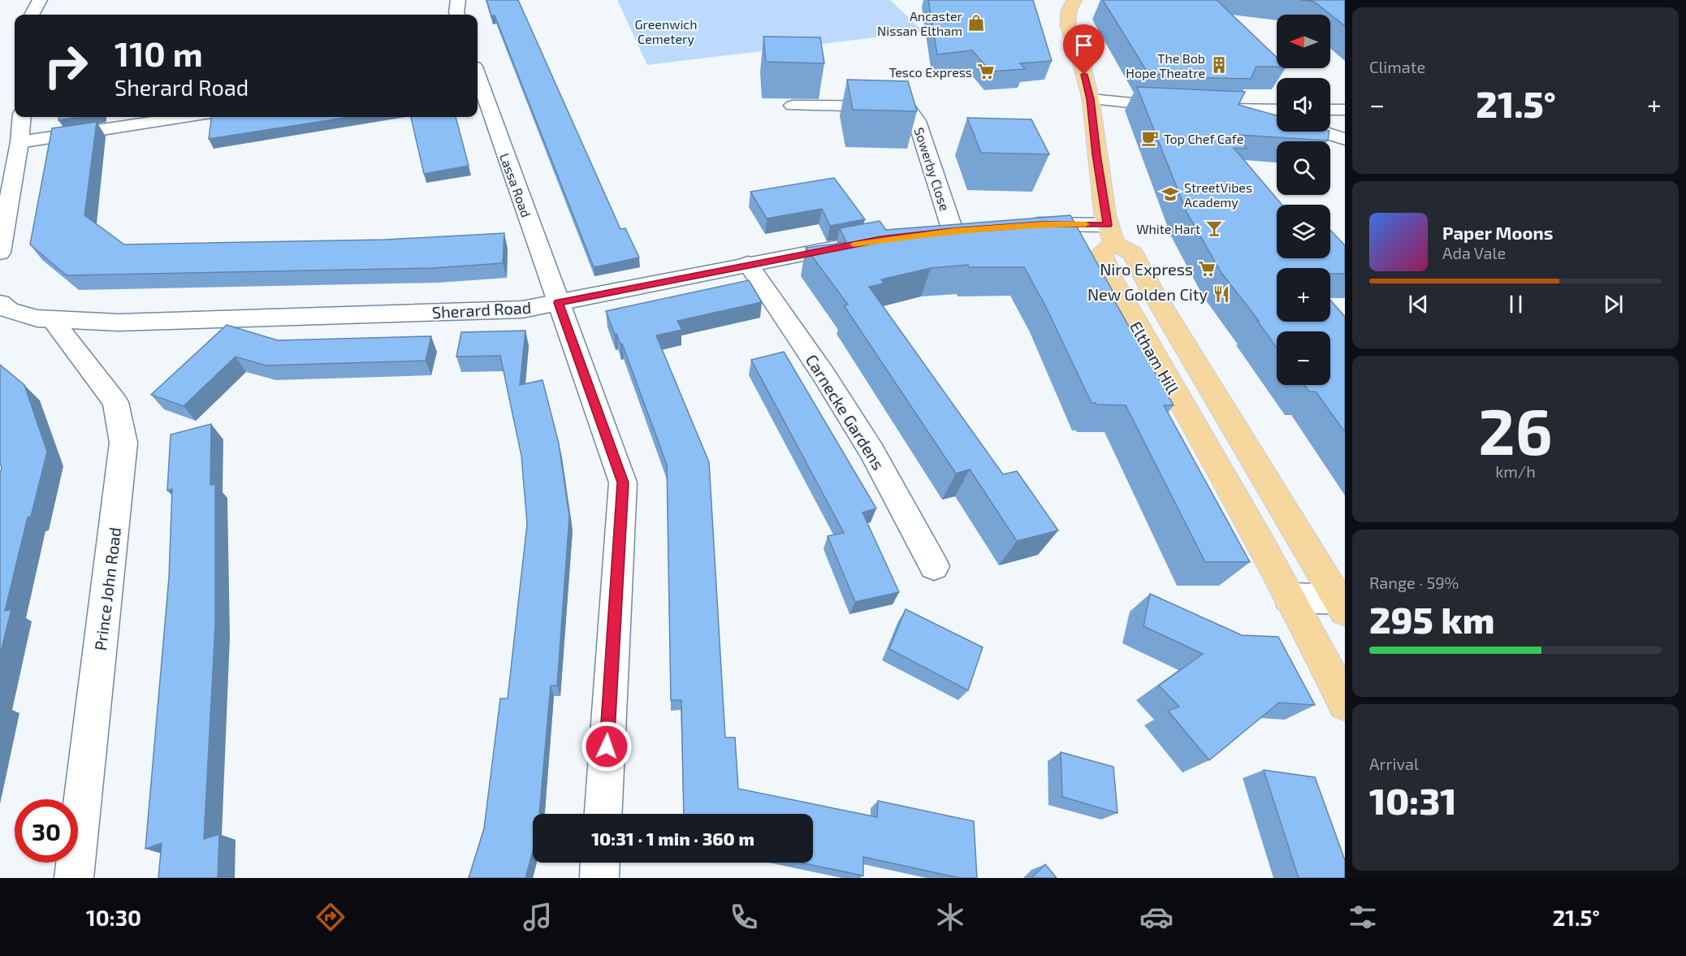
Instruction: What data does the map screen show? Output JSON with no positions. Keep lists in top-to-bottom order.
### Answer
{
  "streets": {
    "main road": ["Eltham Hill"],
    "street": [
      "Sowerby Close",
      "Lassa Road",
      "Sherard Road",
      "Carnecke Gardens",
      "Prince John Road"
    ]
  },
  "crossings": [
    ["Lassa Road", "Sherard Road"],
    ["Sherard Road", "Carnecke Gardens"],
    ["Sherard Road", "Prince John Road"]
  ],
  "parks": ["Greenwich Cemetery"],
  "places": {
    "shop": ["Ancaster Nissan Eltham"],
    "building": ["The Bob Hope Theatre"],
    "supermarket": ["Tesco Express", "Niro Express"],
    "cafe": ["Top Chef Cafe"],
    "school or university": ["StreetVibes Academy"],
    "bar": ["White Hart"],
    "restaurant": ["New Golden City"]
  },
  "north": "left",
  "page": {
    "tile": [
      "Climate",
      ["26", "km/h"],
      ["Range · 59%", "295 km"],
      ["Arrival", "10:31"]
    ],
    "map_buttons": ["+", "−"],
    "turn": ["110 m", "Sherard Road"],
    "heat": ["−", "21.5°", "+"],
    "song": ["Paper Moons", "Ada Vale"],
    "limit": "30",
    "trip": "10:31 · 1 min · 360 m",
    "tabs": ["10:30", "21.5°"]
  }
}
